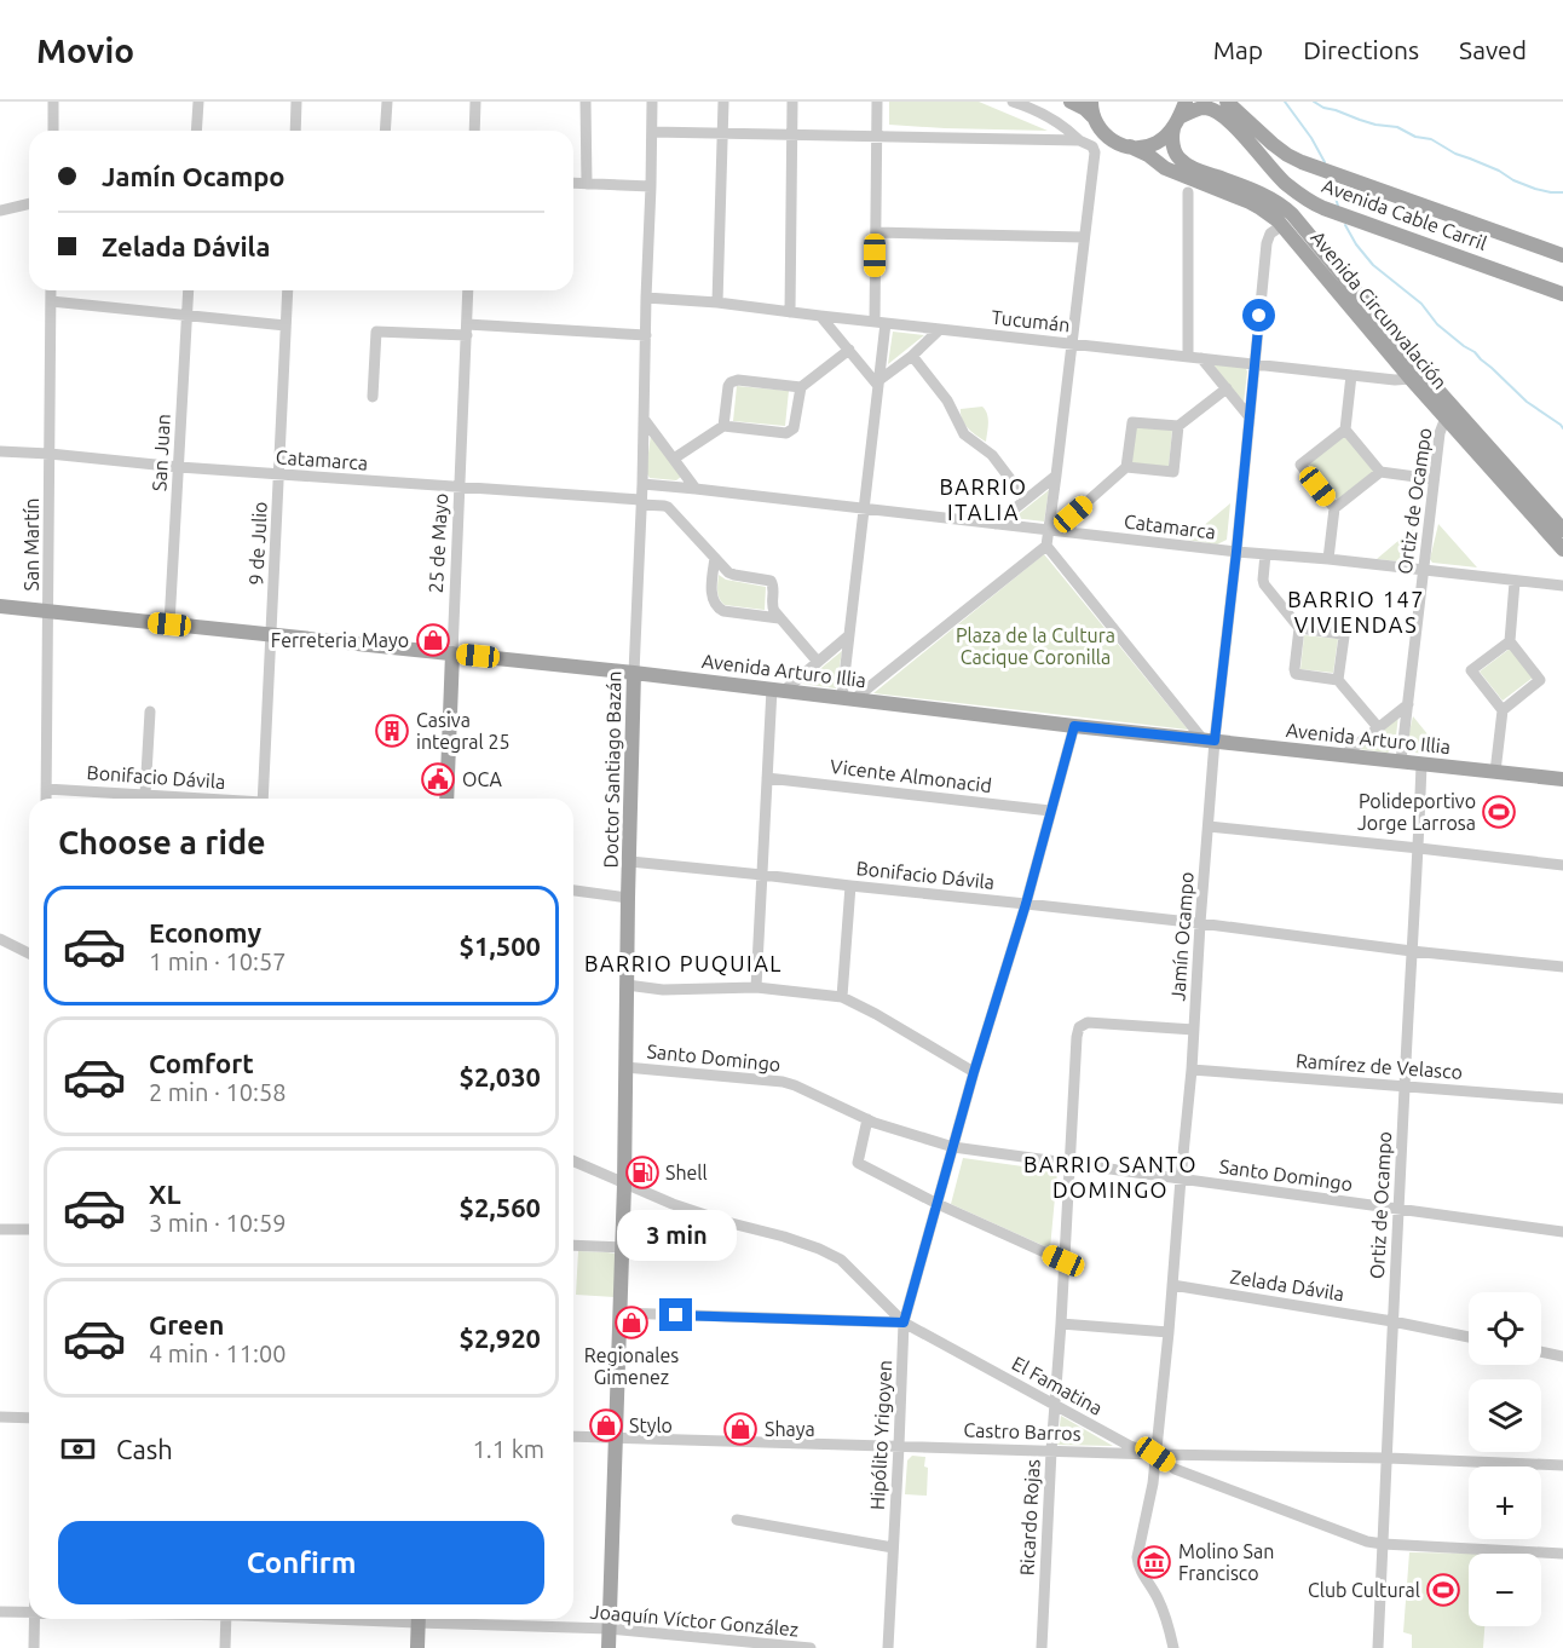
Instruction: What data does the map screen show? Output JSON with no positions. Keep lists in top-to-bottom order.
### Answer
{
  "streets": {
    "main road": [
      "Avenida Cable Carril",
      "Avenida Circunvalación",
      "25 de Mayo",
      "Avenida Arturo Illia",
      "Doctor Santiago Bazán"
    ],
    "street": [
      "Tucumán",
      "San Juan",
      "Catamarca",
      "Ortiz de Ocampo",
      "9 de Julio",
      "San Martín",
      "Vicente Almonacid",
      "Bonifacio Dávila",
      "Jamín Ocampo",
      "Santo Domingo",
      "Ramírez de Velasco",
      "Zelada Dávila",
      "El Famatina",
      "Castro Barros",
      "Hipólito Yrigoyen",
      "Ricardo Rojas",
      "Joaquín Víctor González"
    ]
  },
  "crossings": [
    ["Avenida Cable Carril", "Avenida Circunvalación"],
    ["Avenida Circunvalación", "Tucumán"],
    ["Avenida Circunvalación", "Ortiz de Ocampo"],
    ["Avenida Circunvalación", "Jamín Ocampo"],
    ["Tucumán", "Doctor Santiago Bazán"],
    ["Tucumán", "Jamín Ocampo"],
    ["San Juan", "Catamarca"],
    ["San Juan", "Avenida Arturo Illia"],
    ["Catamarca", "Ortiz de Ocampo"],
    ["Catamarca", "9 de Julio"],
    ["Catamarca", "25 de Mayo"],
    ["Catamarca", "San Martín"],
    ["Catamarca", "Doctor Santiago Bazán"],
    ["Catamarca", "Jamín Ocampo"],
    ["Ortiz de Ocampo", "Avenida Arturo Illia"],
    ["Ortiz de Ocampo", "Bonifacio Dávila"],
    ["Ortiz de Ocampo", "Santo Domingo"],
    ["Ortiz de Ocampo", "Ramírez de Velasco"],
    ["Ortiz de Ocampo", "Zelada Dávila"],
    ["Ortiz de Ocampo", "El Famatina"],
    ["Ortiz de Ocampo", "Castro Barros"],
    ["9 de Julio", "Avenida Arturo Illia"],
    ["25 de Mayo", "Avenida Arturo Illia"],
    ["San Martín", "Avenida Arturo Illia"],
    ["San Martín", "Bonifacio Dávila"],
    ["Avenida Arturo Illia", "Doctor Santiago Bazán"],
    ["Avenida Arturo Illia", "Jamín Ocampo"],
    ["Avenida Arturo Illia", "Hipólito Yrigoyen"],
    ["Doctor Santiago Bazán", "Bonifacio Dávila"],
    ["Doctor Santiago Bazán", "Santo Domingo"],
    ["Doctor Santiago Bazán", "El Famatina"],
    ["Doctor Santiago Bazán", "Castro Barros"],
    ["Doctor Santiago Bazán", "Joaquín Víctor González"],
    ["Vicente Almonacid", "Hipólito Yrigoyen"],
    ["Bonifacio Dávila", "Jamín Ocampo"],
    ["Bonifacio Dávila", "Hipólito Yrigoyen"],
    ["Jamín Ocampo", "Santo Domingo"],
    ["Jamín Ocampo", "Ramírez de Velasco"],
    ["Jamín Ocampo", "Zelada Dávila"],
    ["Jamín Ocampo", "El Famatina"],
    ["Jamín Ocampo", "Castro Barros"],
    ["Jamín Ocampo", "Ricardo Rojas"],
    ["Santo Domingo", "Hipólito Yrigoyen"],
    ["Santo Domingo", "Ricardo Rojas"],
    ["El Famatina", "Castro Barros"],
    ["El Famatina", "Hipólito Yrigoyen"],
    ["El Famatina", "Ricardo Rojas"],
    ["Castro Barros", "Hipólito Yrigoyen"],
    ["Castro Barros", "Ricardo Rojas"]
  ],
  "districts": [
    "BARRIO ITALIA",
    "BARRIO 147 VIVIENDAS",
    "BARRIO PUQUIAL",
    "BARRIO SANTO DOMINGO"
  ],
  "parks": ["Plaza de la Cultura Cacique Coronilla"],
  "places": {
    "shop": [
      "Ferreteria Mayo",
      "Regionales Gimenez",
      "Stylo",
      "Shaya"
    ],
    "building": ["Casiva integral 25"],
    "public building": ["OCA"],
    "sports": ["Polideportivo Jorge Larrosa", "Club Cultural"],
    "fuel station": ["Shell"],
    "museum": ["Molino San Francisco"]
  },
  "page": {
    "header": "Movio",
    "nav": ["Map", "Directions", "Saved"],
    "banner": ["Jamín Ocampo", "Zelada Dávila"],
    "heading": "Choose a ride",
    "list": [
      {
        "name": "Economy",
        "note": "1 min · 10:57",
        "value": "$1,500"
      },
      {
        "name": "Comfort",
        "note": "2 min · 10:58",
        "value": "$2,030"
      },
      {
        "name": "XL",
        "note": "3 min · 10:59",
        "value": "$2,560"
      },
      {
        "name": "Green",
        "note": "4 min · 11:00",
        "value": "$2,920"
      }
    ],
    "bubble": "3 min",
    "map_buttons": ["+", "−"],
    "pay": ["Cash", "1.1 km"],
    "buttons": "Confirm"
  }
}
